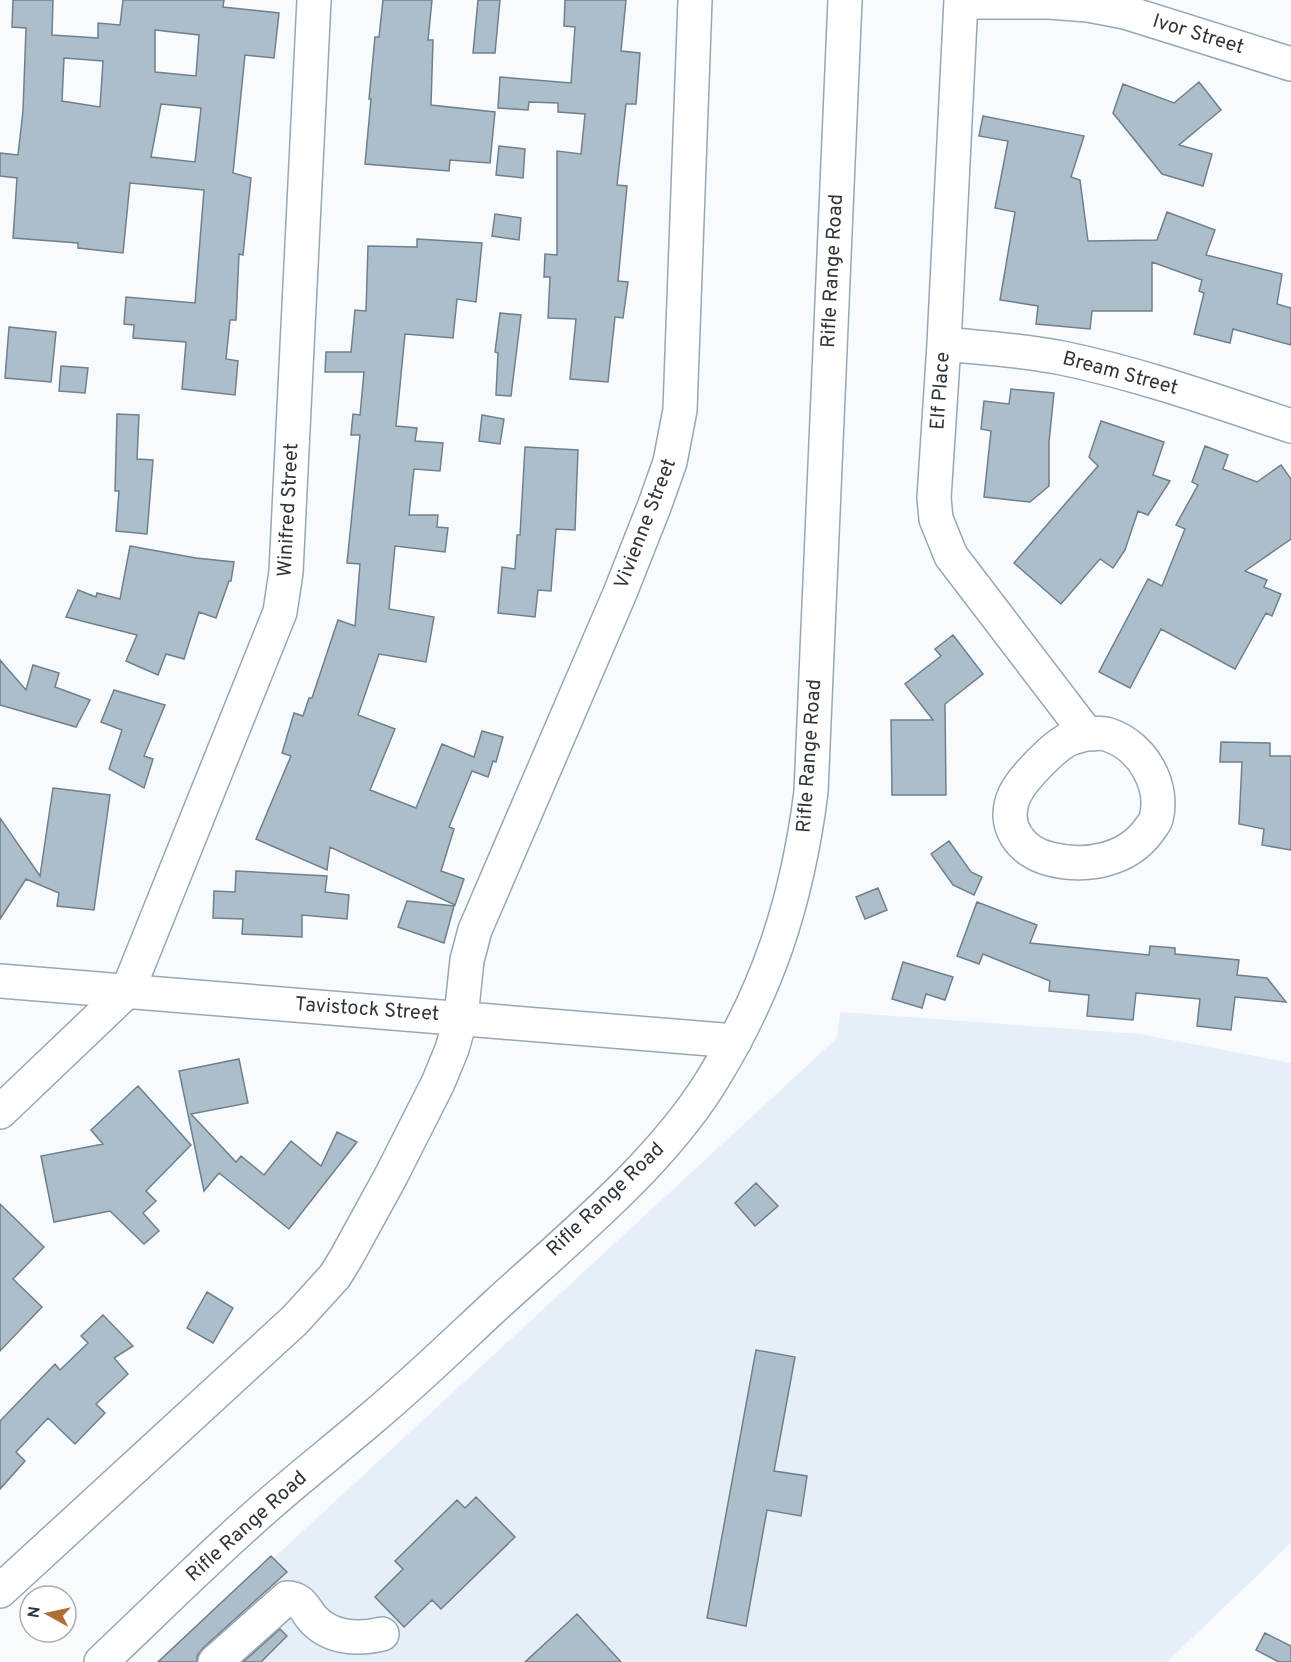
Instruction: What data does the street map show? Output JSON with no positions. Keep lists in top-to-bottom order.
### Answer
{
  "streets": {
    "street": [
      "Ivor Street",
      "Rifle Range Road",
      "Bream Street",
      "Elf Place",
      "Winifred Street",
      "Vivienne Street",
      "Tavistock Street"
    ]
  },
  "crossings": [
    ["Ivor Street", "Elf Place"],
    ["Rifle Range Road", "Tavistock Street"],
    ["Bream Street", "Elf Place"],
    ["Winifred Street", "Tavistock Street"],
    ["Vivienne Street", "Tavistock Street"]
  ],
  "north": "left"
}
